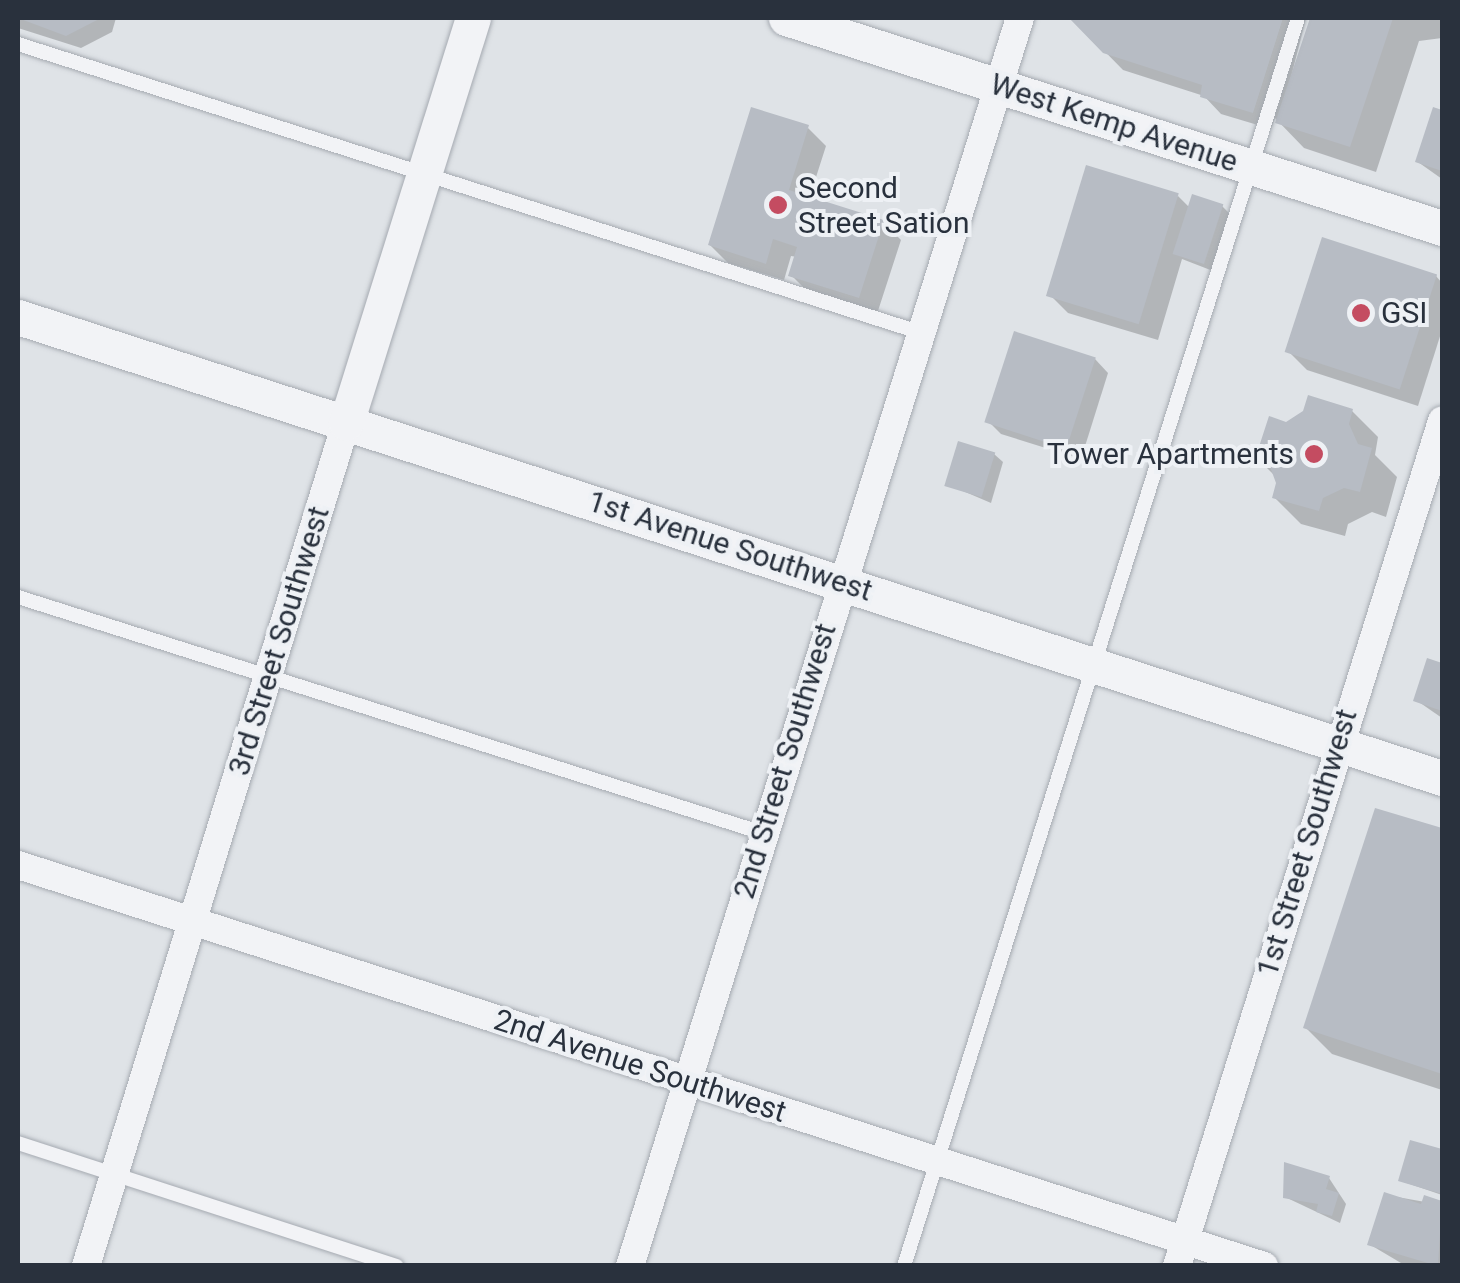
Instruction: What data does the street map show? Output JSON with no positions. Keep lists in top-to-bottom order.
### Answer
{
  "streets": {
    "street": [
      "West Kemp Avenue",
      "1st Avenue Southwest",
      "3rd Street Southwest",
      "2nd Street Southwest",
      "1st Street Southwest",
      "2nd Avenue Southwest"
    ]
  },
  "crossings": [
    ["West Kemp Avenue", "2nd Street Southwest"],
    ["1st Avenue Southwest", "3rd Street Southwest"],
    ["1st Avenue Southwest", "2nd Street Southwest"],
    ["1st Avenue Southwest", "1st Street Southwest"],
    ["3rd Street Southwest", "2nd Avenue Southwest"],
    ["2nd Street Southwest", "2nd Avenue Southwest"],
    ["1st Street Southwest", "2nd Avenue Southwest"]
  ],
  "places": ["Second Street Sation", "GSI", "Tower Apartments"]
}
